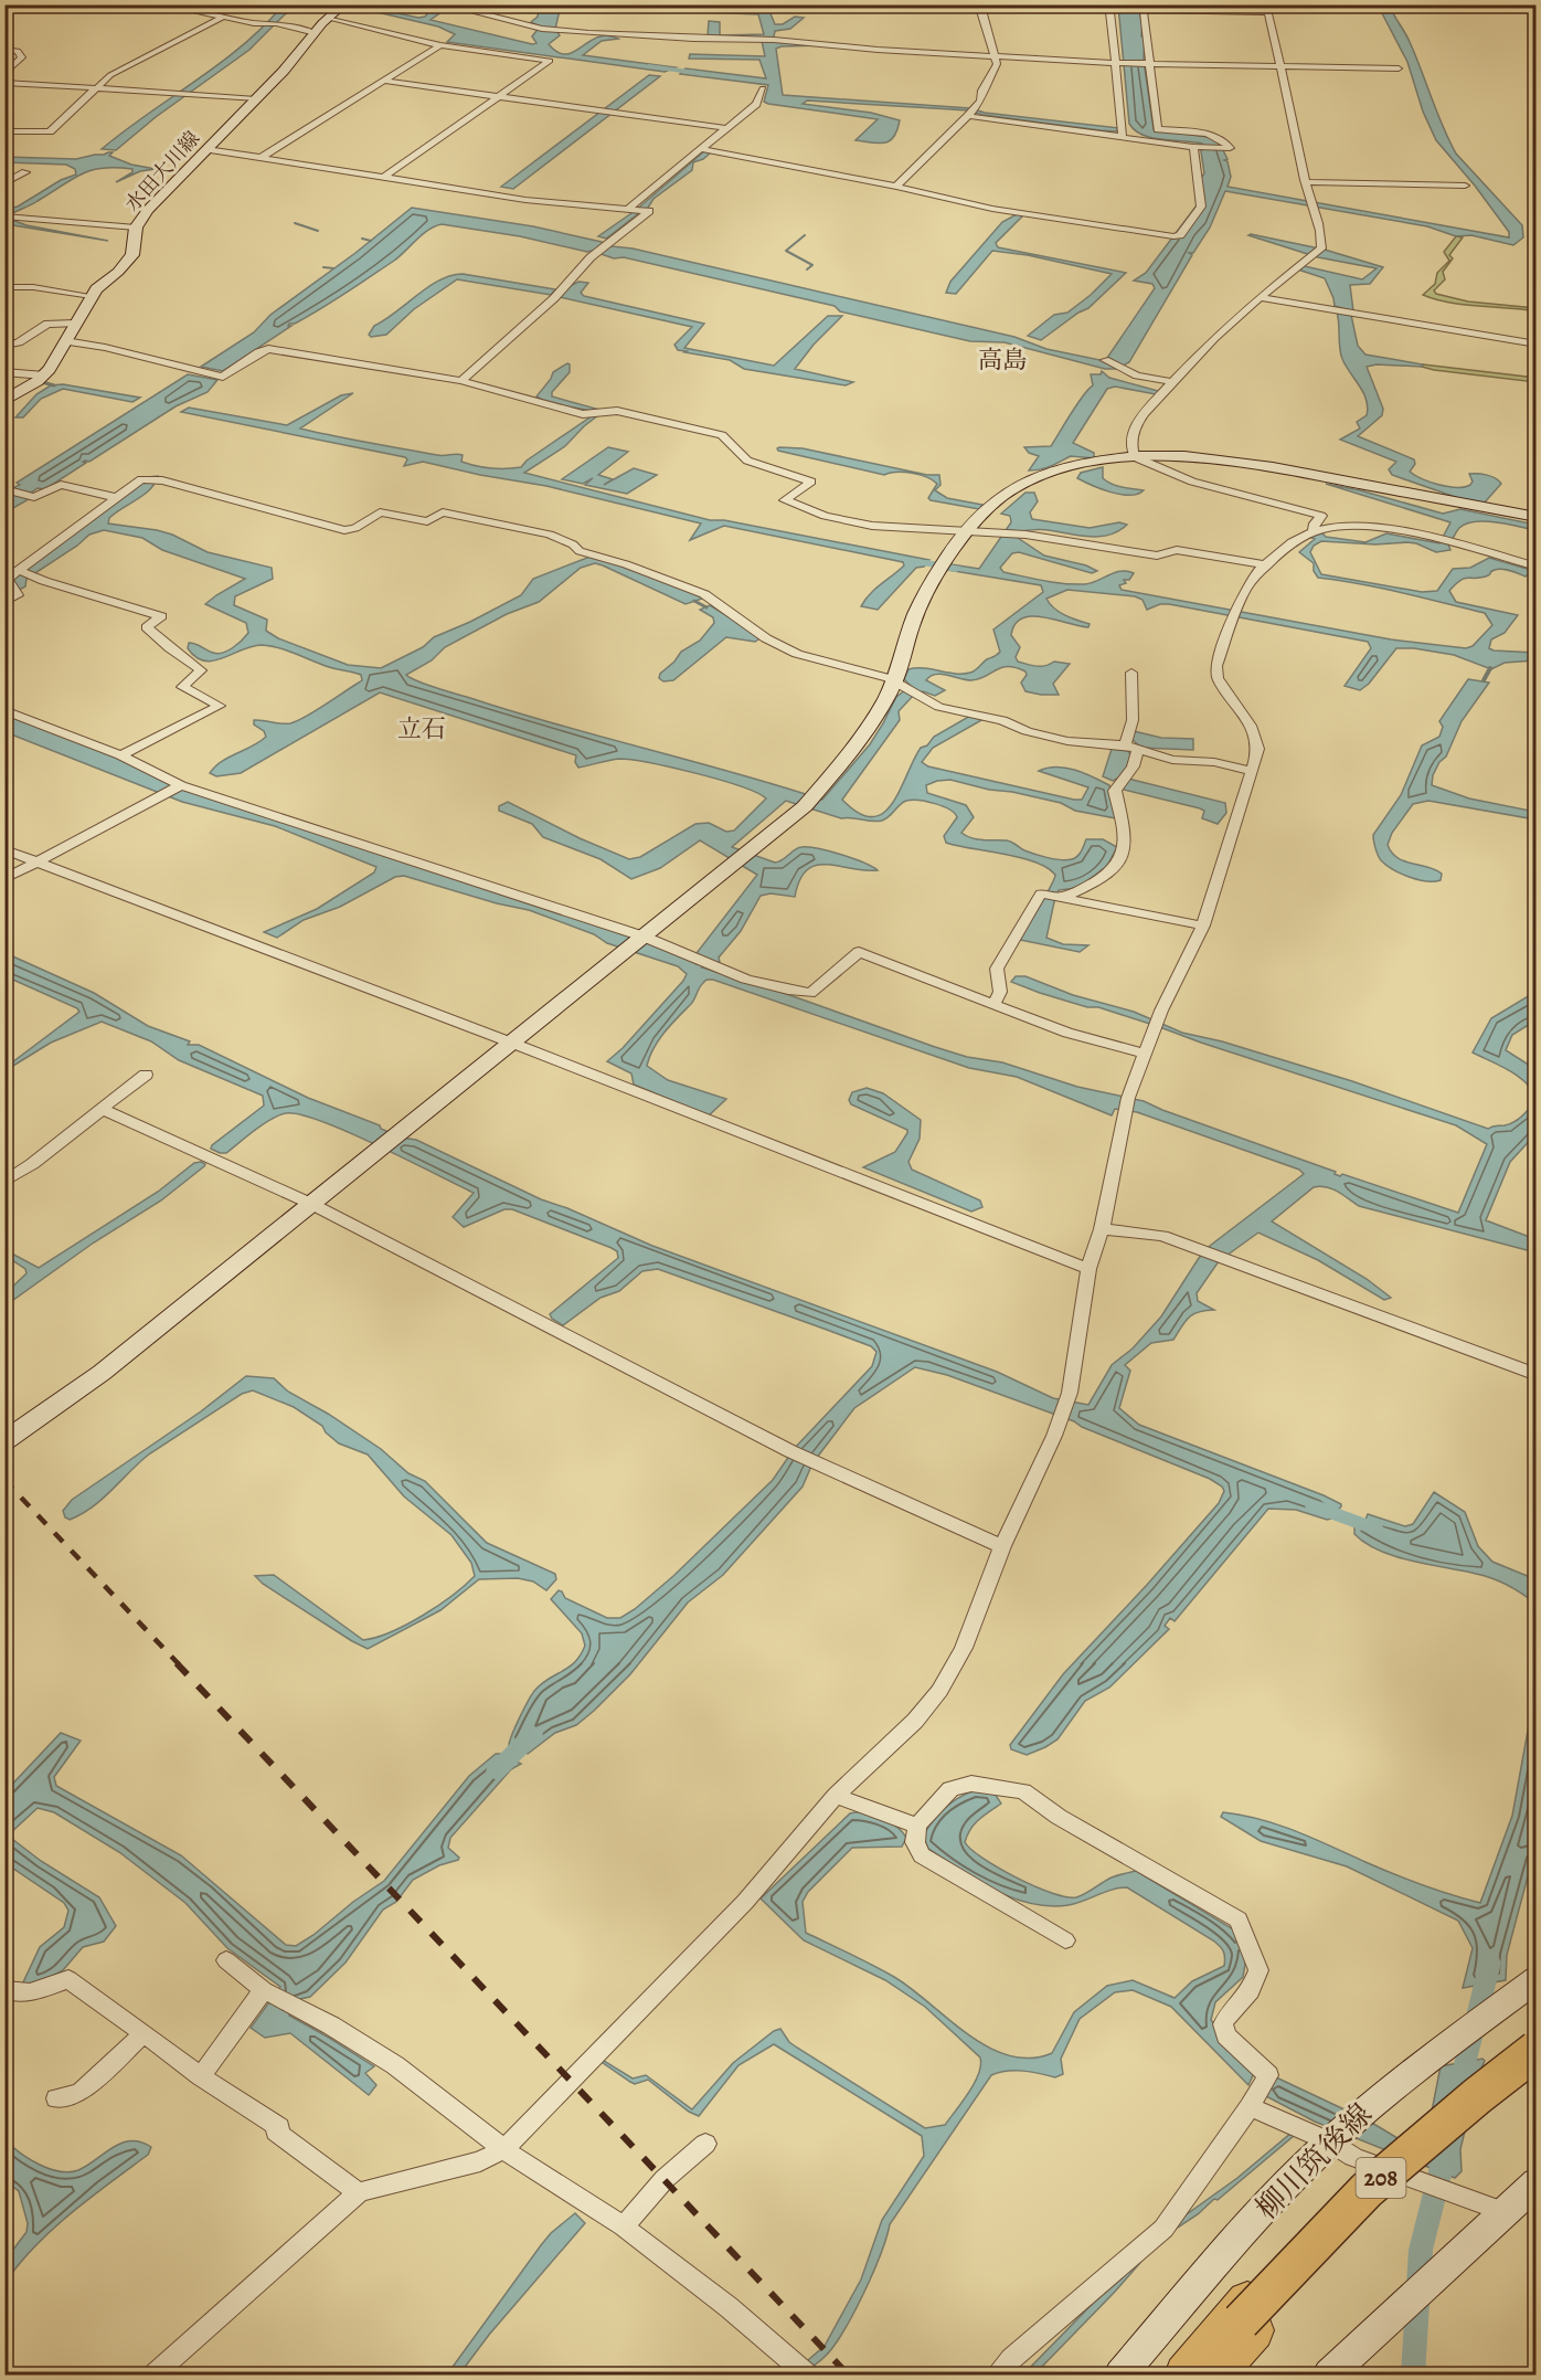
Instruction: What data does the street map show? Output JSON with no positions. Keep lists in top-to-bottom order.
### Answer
{
  "streets": {
    "highway": ["208"],
    "street": ["水田大川線", "柳川筑後線"]
  },
  "districts": ["高島", "立石"]
}
